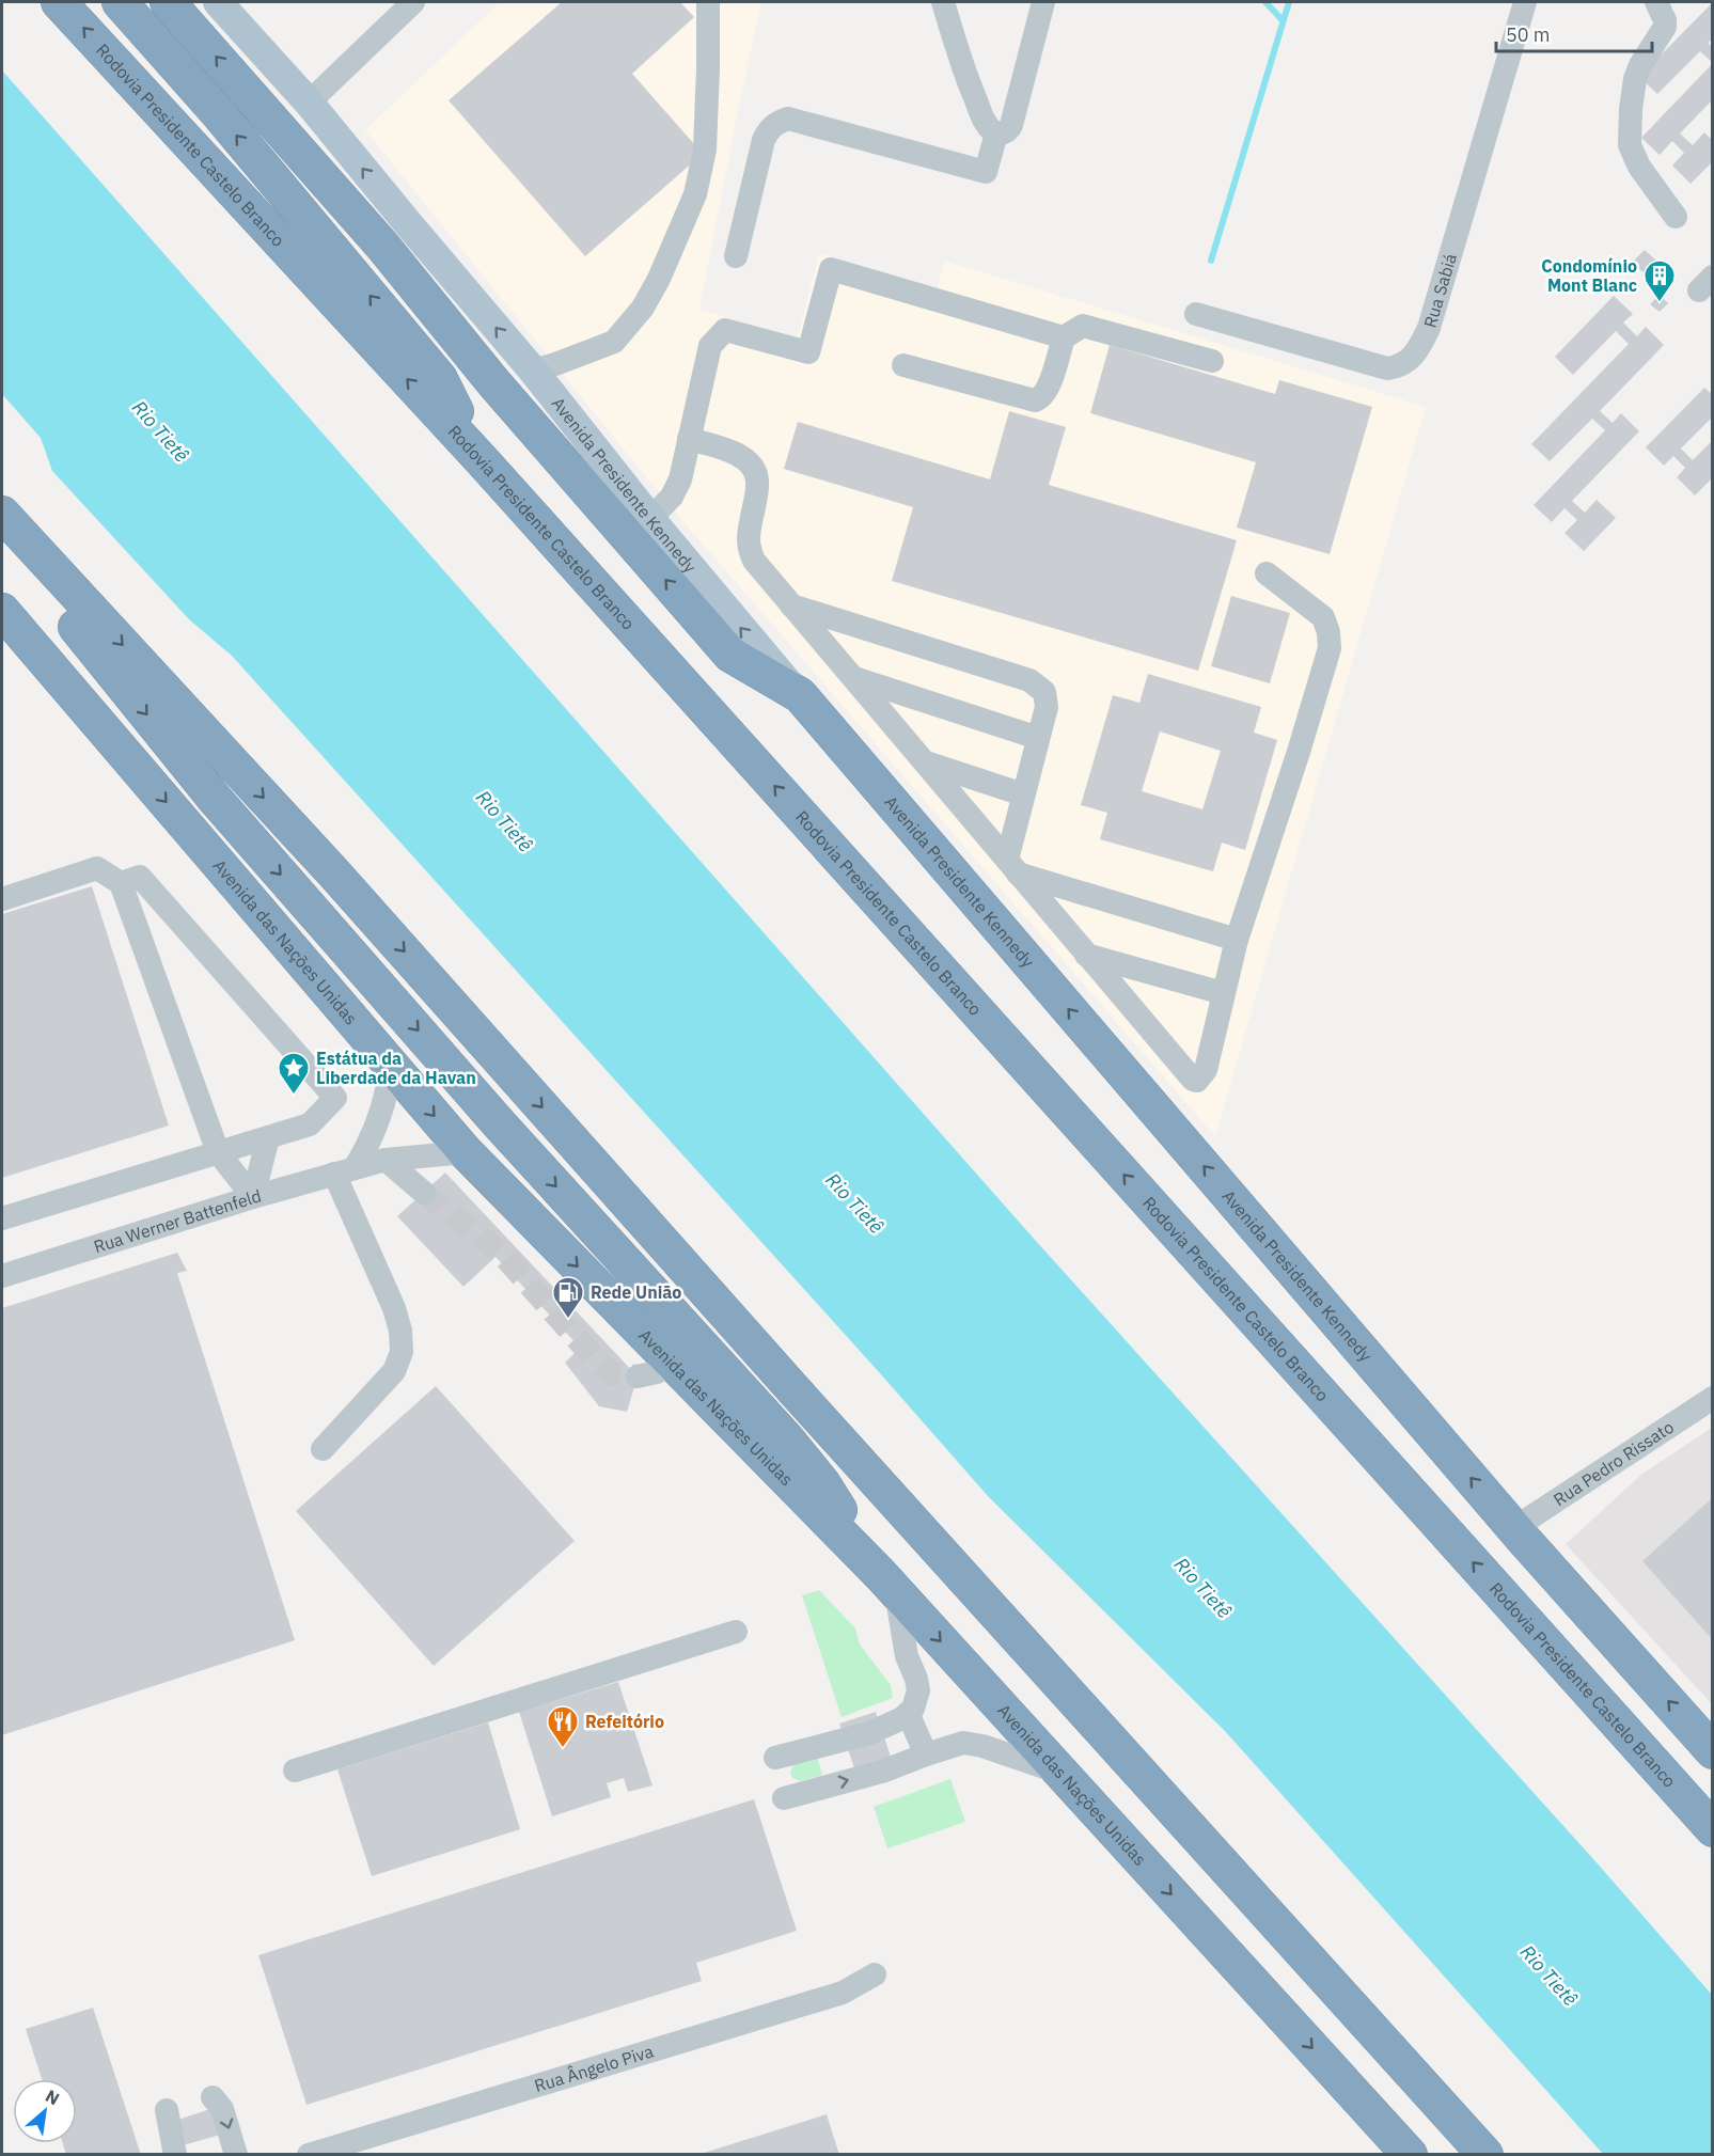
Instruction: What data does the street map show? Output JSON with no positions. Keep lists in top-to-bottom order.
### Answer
{
  "streets": {
    "highway": ["Rodovia Presidente Castelo Branco", "Avenida Presidente Kennedy", "Avenida das Nações Unidas"],
    "street": [
      "Rua Sabiá",
      "Rua Werner Battenfeld",
      "Rua Pedro Rissato",
      "Rua Ângelo Piva"
    ]
  },
  "crossings": [
    ["Avenida Presidente Kennedy", "Rua Pedro Rissato"],
    ["Avenida das Nações Unidas", "Rua Werner Battenfeld"]
  ],
  "one_way": ["Avenida Presidente Kennedy"],
  "water": ["Rio Tietê"],
  "places": {
    "building": ["Condomínio Mont Blanc"],
    "place": ["Estátua da Liberdade da Havan"],
    "fuel station": ["Rede União"],
    "restaurant": ["Refeitório"]
  },
  "scale_bar": "50 m",
  "north": "top right"
}
